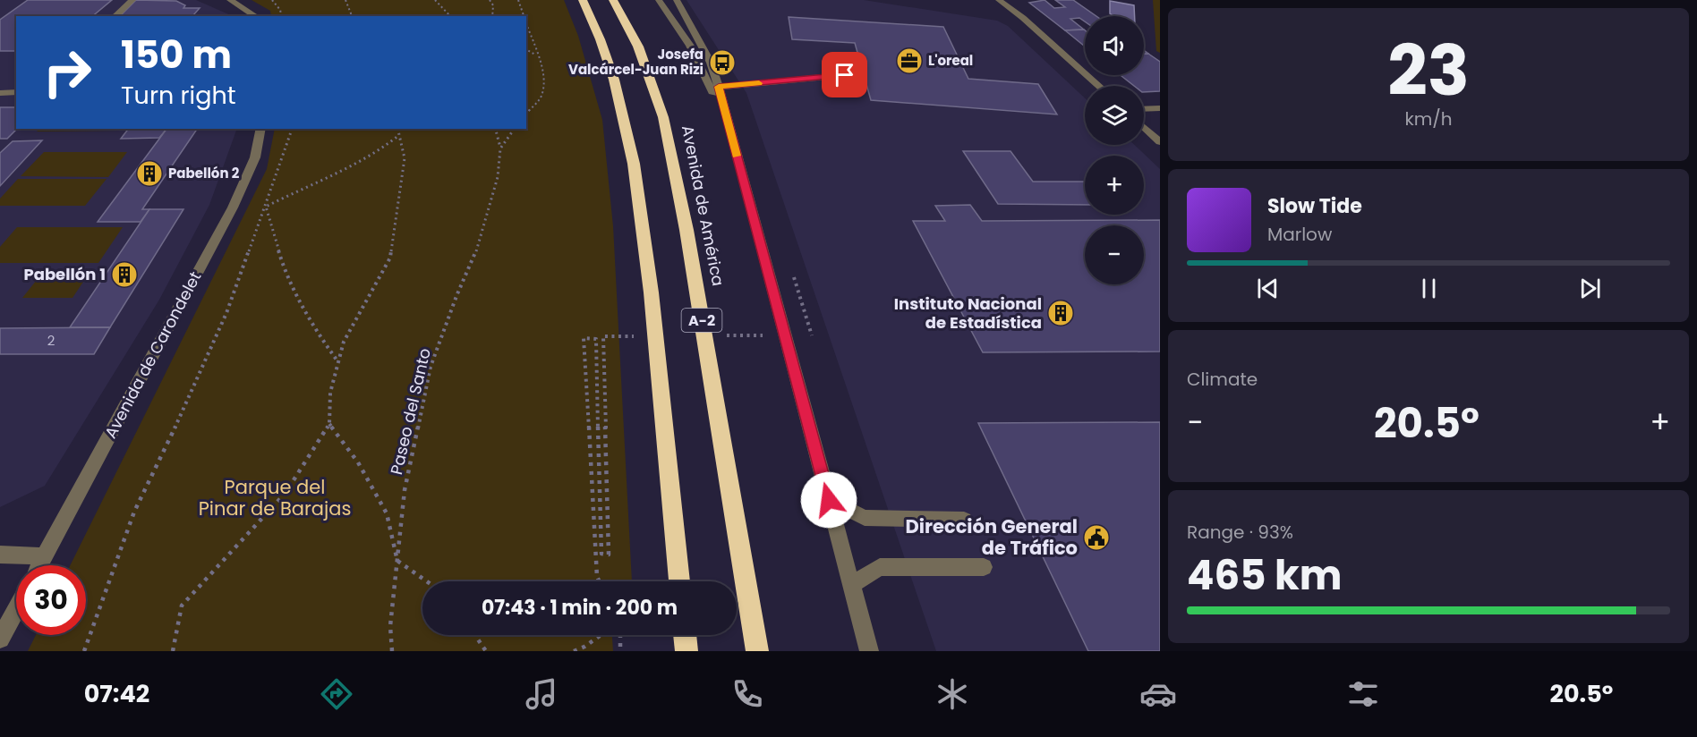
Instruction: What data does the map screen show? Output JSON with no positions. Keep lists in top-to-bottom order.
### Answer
{
  "streets": {
    "highway": ["Avenida de América", "A-2"],
    "street": ["Avenida de Carondelet"],
    "path": ["Paseo del Santo"]
  },
  "parks": ["Parque del Pinar de Barajas"],
  "places": {
    "office": ["L'oreal"],
    "bus stop": ["Josefa Valcárcel-Juan Rizi"],
    "building": ["Pabellón 2", "Pabellón 1", "Instituto Nacional de Estadística"],
    "public building": ["Dirección General de Tráfico"]
  },
  "house_numbers": ["2"],
  "page": {
    "tile": [
      ["23", "km/h"],
      "Climate",
      ["Range · 93%", "465 km"]
    ],
    "map_buttons": ["+", "−"],
    "turn": ["150 m", "Turn right"],
    "song": ["Slow Tide", "Marlow"],
    "heat": ["−", "20.5°", "+"],
    "limit": "30",
    "trip": "07:43 · 1 min · 200 m",
    "tabs": ["07:42", "20.5°"]
  }
}
